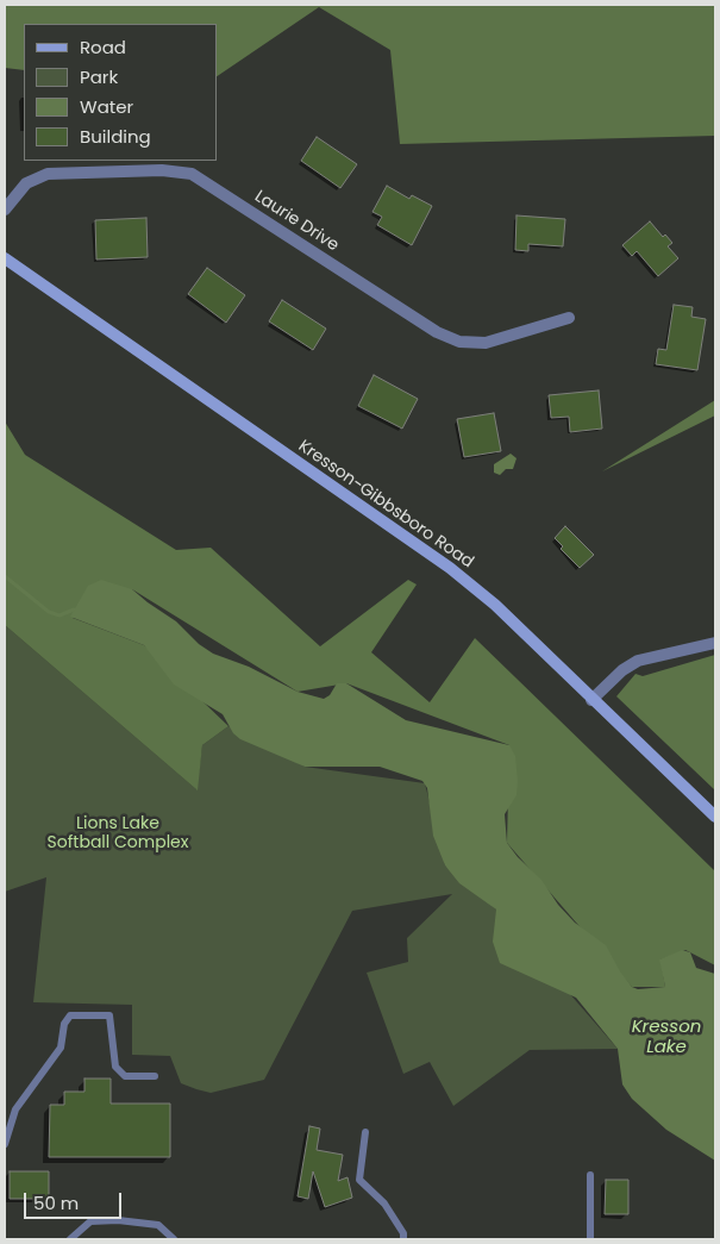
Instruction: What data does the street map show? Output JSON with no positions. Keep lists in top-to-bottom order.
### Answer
{
  "streets": {
    "street": ["Laurie Drive", "Kresson-Gibbsboro Road"]
  },
  "water": ["Kresson Lake"],
  "parks": ["Lions Lake Softball Complex"],
  "legend": [
    "Road",
    "Park",
    "Water",
    "Building"
  ],
  "scale_bar": "50 m"
}
